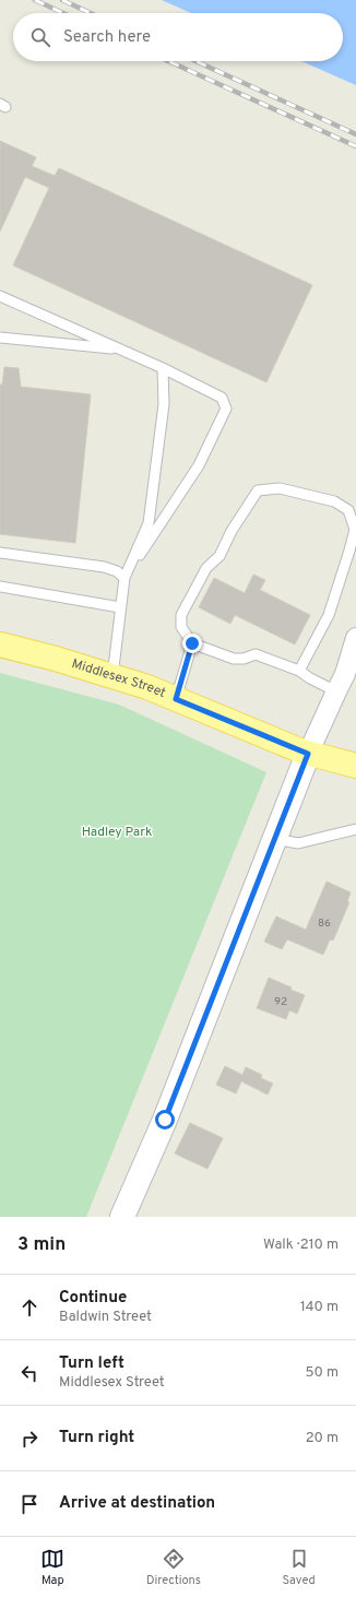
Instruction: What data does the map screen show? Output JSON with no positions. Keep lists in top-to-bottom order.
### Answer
{
  "streets": {
    "main road": ["Middlesex Street"]
  },
  "parks": ["Hadley Park"],
  "house_numbers": ["86", "92"],
  "page": {
    "search": "Search here",
    "heading": ["3 min", "Walk · 210 m"],
    "list": [
      ["Continue", "Baldwin Street", "140 m"],
      ["Turn left", "Middlesex Street", "50 m"],
      ["Turn right", "20 m"],
      "Arrive at destination"
    ],
    "nav": ["Map", "Directions", "Saved"]
  }
}
